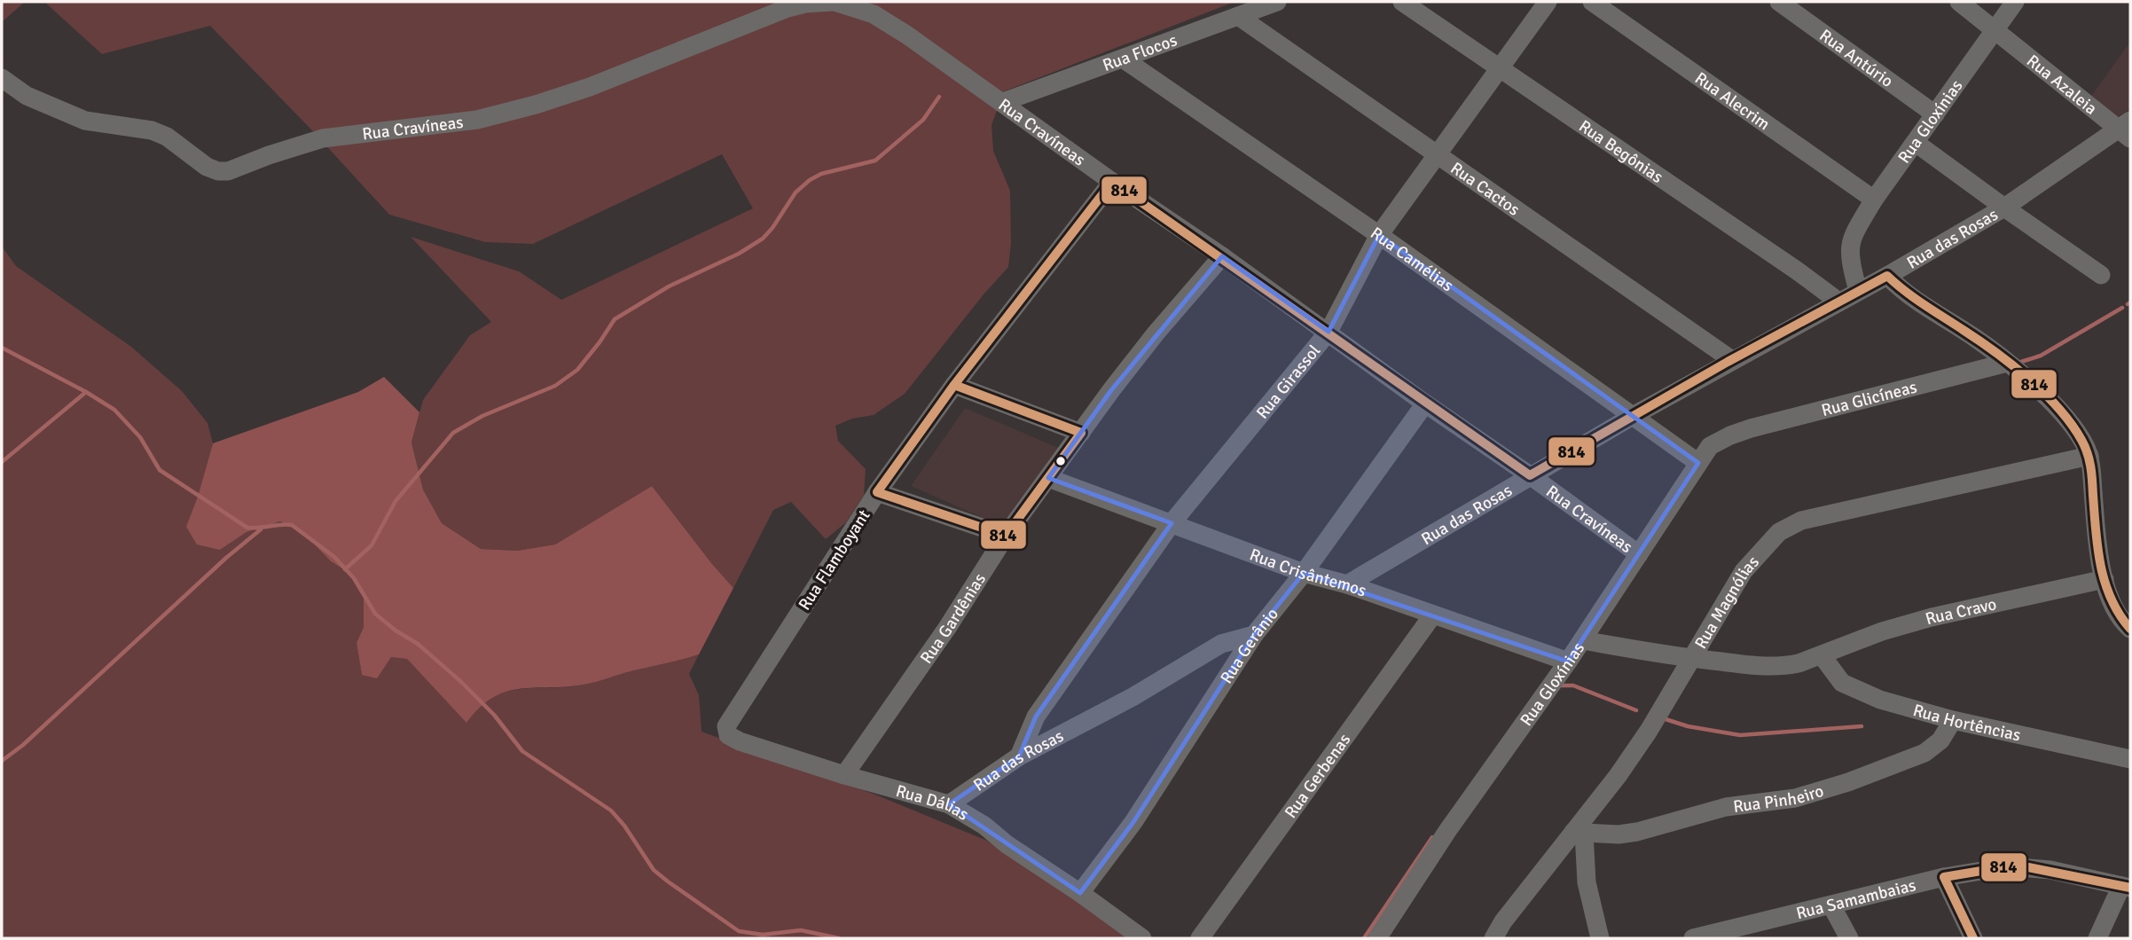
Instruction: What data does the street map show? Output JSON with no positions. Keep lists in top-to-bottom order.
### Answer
{
  "streets": {
    "street": [
      "Rua Flocos",
      "Rua Antúrio",
      "Rua Azaleia",
      "Rua Alecrim",
      "Rua Gloxínias",
      "Rua Cravíneas",
      "Rua Begônias",
      "Rua Cactos",
      "Rua das Rosas",
      "Rua Camélias",
      "Rua Girassol",
      "Rua Glicíneas",
      "Rua Flamboyant",
      "Rua Crisântemos",
      "Rua Magnólias",
      "Rua Cravo",
      "Rua Gardênias",
      "Rua Gerânio",
      "Rua Hortências",
      "Rua Gerbenas",
      "Rua Pinheiro",
      "Rua Dálias",
      "Rua Samambaias"
    ]
  },
  "crossings": [
    ["Rua Flocos", "Rua Cravíneas"],
    ["Rua Flocos", "Rua Cactos"],
    ["Rua Flocos", "Rua Camélias"],
    ["Rua Antúrio", "Rua Gloxínias"],
    ["Rua Azaleia", "Rua Gloxínias"],
    ["Rua Azaleia", "Rua das Rosas"],
    ["Rua Alecrim", "Rua Gloxínias"],
    ["Rua Gloxínias", "Rua Cravíneas"],
    ["Rua Gloxínias", "Rua das Rosas"],
    ["Rua Gloxínias", "Rua Camélias"],
    ["Rua Gloxínias", "Rua Glicíneas"],
    ["Rua Gloxínias", "Rua Crisântemos"],
    ["Rua Gloxínias", "Rua Cravo"],
    ["Rua Cravíneas", "Rua das Rosas"],
    ["Rua Cravíneas", "Rua Girassol"],
    ["Rua Cravíneas", "Rua Flamboyant"],
    ["Rua Cravíneas", "Rua Gardênias"],
    ["Rua Cravíneas", "Rua Gerânio"],
    ["Rua Begônias", "Rua das Rosas"],
    ["Rua Begônias", "Rua Girassol"],
    ["Rua Cactos", "Rua das Rosas"],
    ["Rua Cactos", "Rua Girassol"],
    ["Rua das Rosas", "Rua Camélias"],
    ["Rua das Rosas", "Rua Girassol"],
    ["Rua das Rosas", "Rua Crisântemos"],
    ["Rua das Rosas", "Rua Gerânio"],
    ["Rua das Rosas", "Rua Dálias"],
    ["Rua Camélias", "Rua Girassol"],
    ["Rua Girassol", "Rua Crisântemos"],
    ["Rua Flamboyant", "Rua Dálias"],
    ["Rua Crisântemos", "Rua Gardênias"],
    ["Rua Crisântemos", "Rua Gerânio"],
    ["Rua Crisântemos", "Rua Gerbenas"],
    ["Rua Magnólias", "Rua Cravo"],
    ["Rua Magnólias", "Rua Pinheiro"],
    ["Rua Cravo", "Rua Hortências"],
    ["Rua Gardênias", "Rua Dálias"],
    ["Rua Gerânio", "Rua Dálias"],
    ["Rua Hortências", "Rua Pinheiro"]
  ],
  "lines": ["transit line 814"]
}
